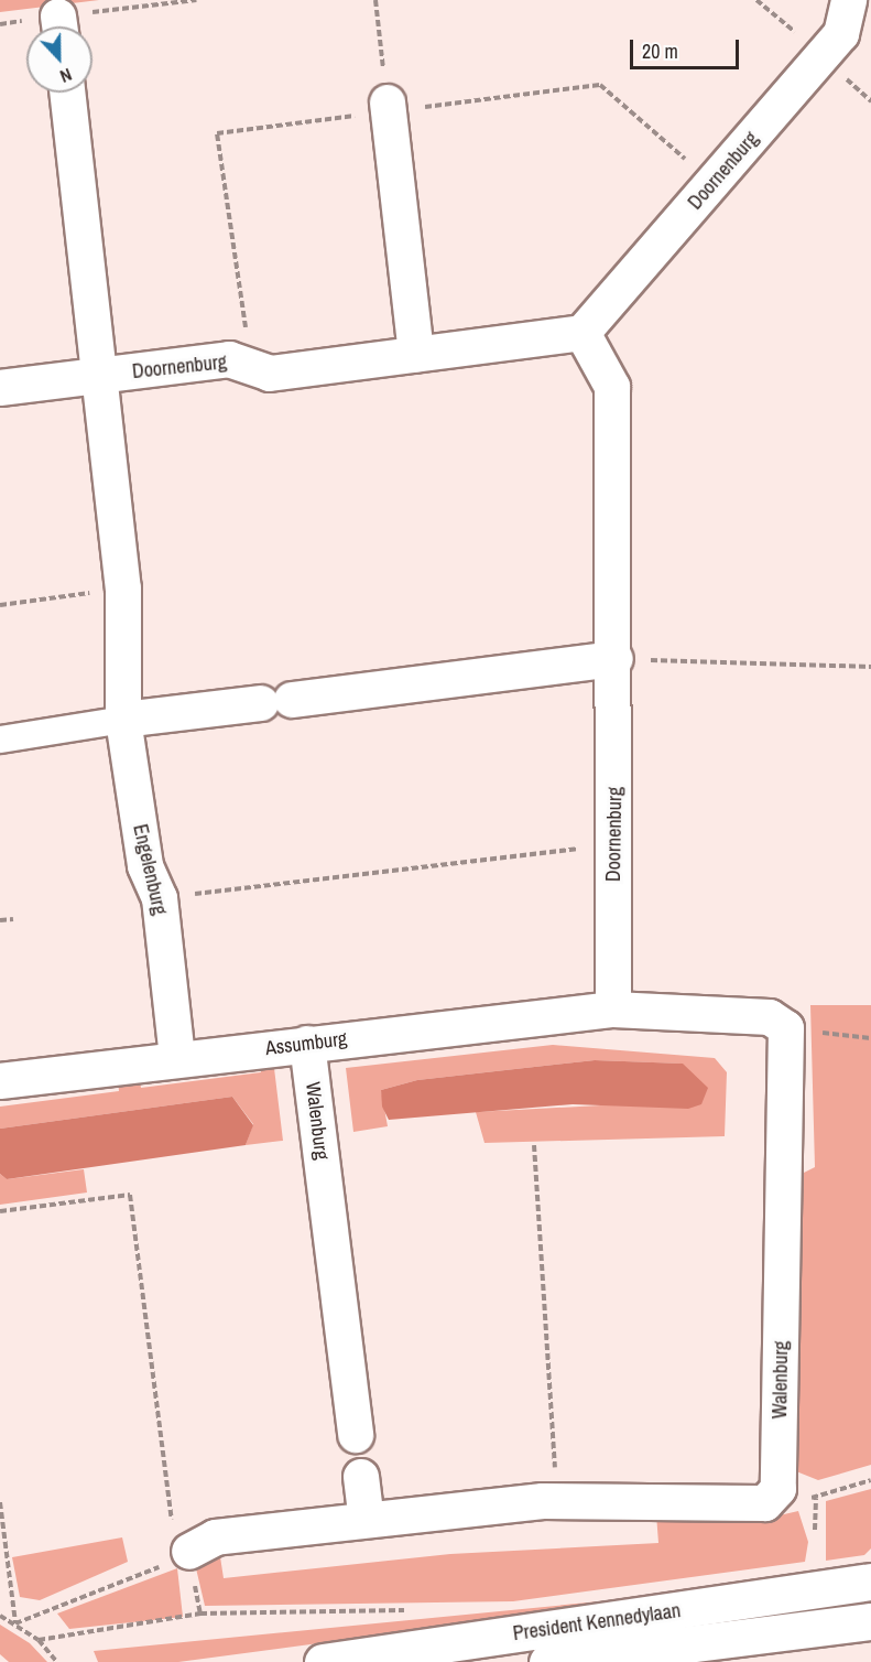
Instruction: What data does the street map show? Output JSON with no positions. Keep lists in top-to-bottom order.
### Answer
{
  "streets": {
    "street": [
      "Doornenburg",
      "Engelenburg",
      "Assumburg",
      "Walenburg",
      "President Kennedylaan"
    ]
  },
  "crossings": [
    ["Doornenburg", "Engelenburg"],
    ["Doornenburg", "Assumburg"],
    ["Engelenburg", "Assumburg"],
    ["Assumburg", "Walenburg"]
  ],
  "scale_bar": "20 m",
  "north": "bottom"
}
